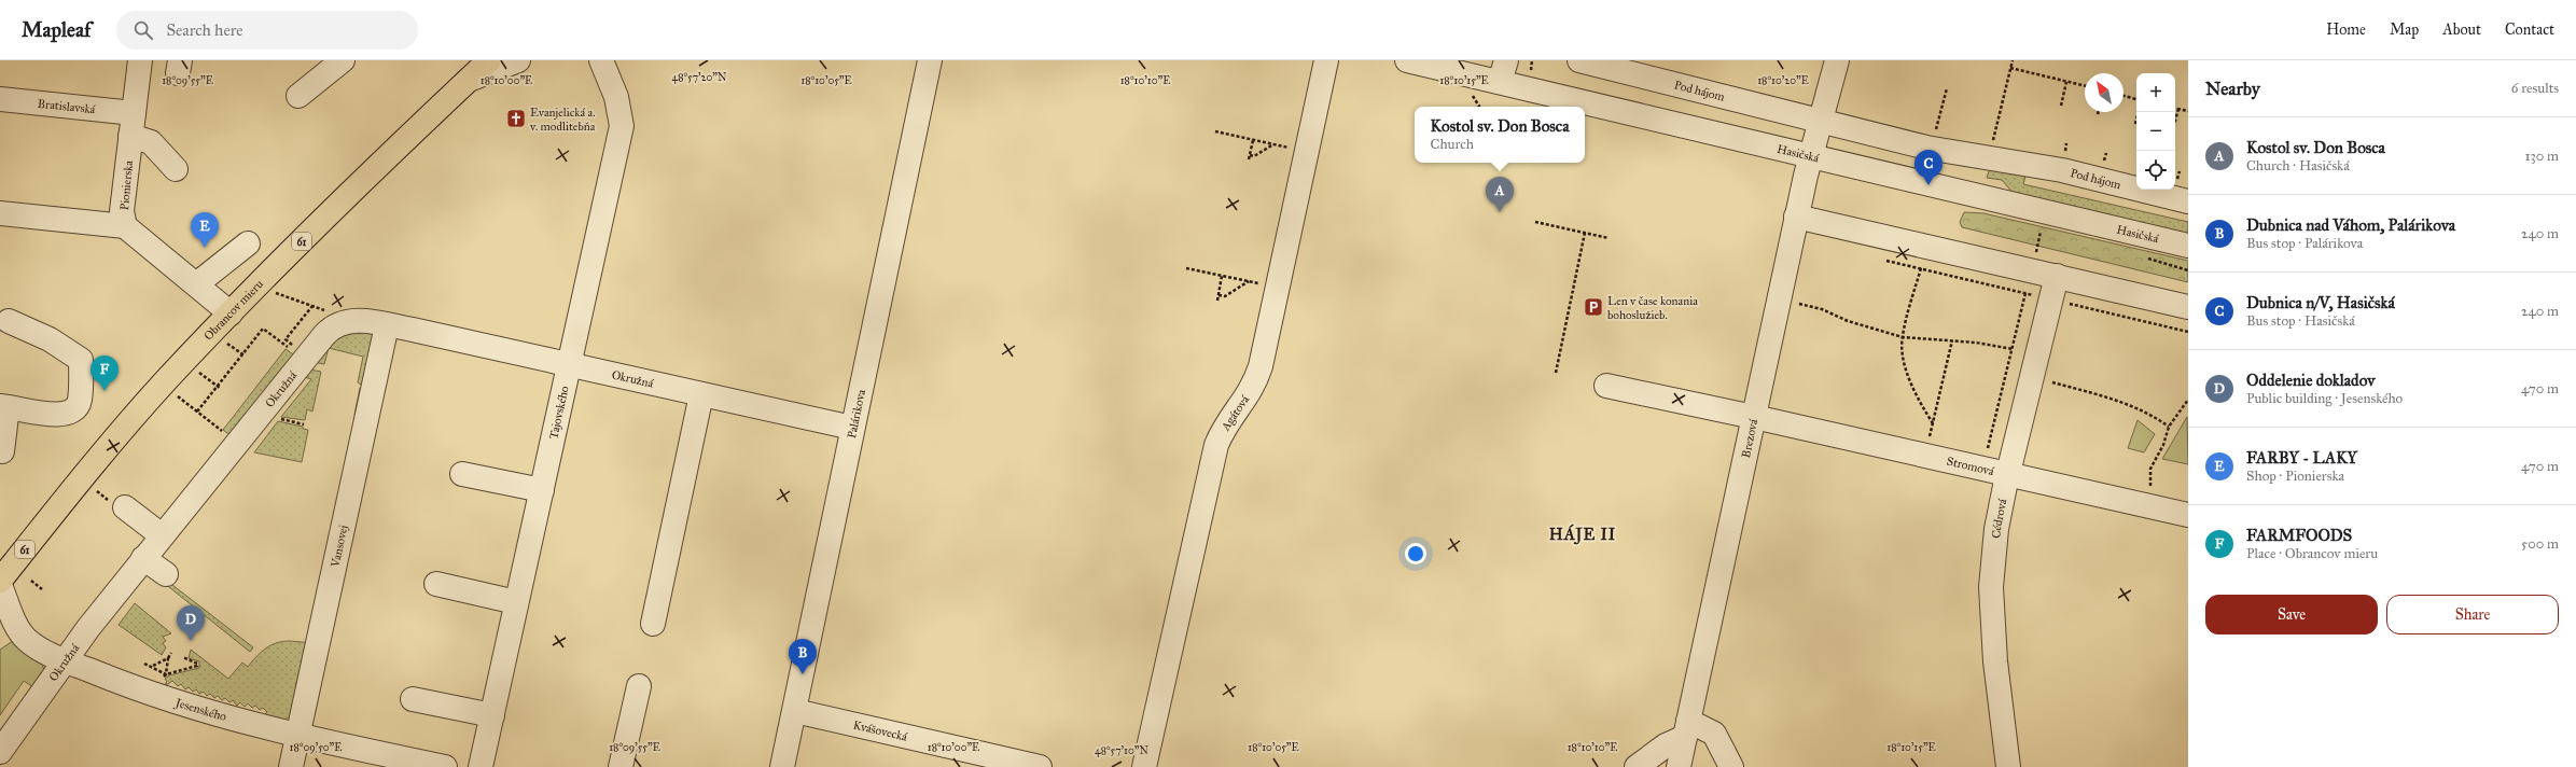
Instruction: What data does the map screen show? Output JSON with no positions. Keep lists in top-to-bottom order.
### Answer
{
  "streets": {
    "main road": ["61", "Obrancov mieru"],
    "street": [
      "Pod hájom",
      "Bratislavská",
      "Hasičská",
      "Pionierska",
      "Okružná",
      "Tajovského",
      "Palárikova",
      "Agátová",
      "Brezová",
      "Stromová",
      "Cédrová",
      "Vansovej",
      "Jesenského",
      "Kvášovecká"
    ]
  },
  "crossings": [
    ["Bratislavská", "Pionierska"],
    ["Hasičská", "Brezová"],
    ["Pionierska", "Obrancov mieru"],
    ["Okružná", "Tajovského"],
    ["Okružná", "Palárikova"],
    ["Okružná", "Vansovej"],
    ["Okružná", "Jesenského"],
    ["Palárikova", "Kvášovecká"],
    ["Brezová", "Stromová"],
    ["Stromová", "Cédrová"],
    ["Vansovej", "Jesenského"]
  ],
  "districts": ["HÁJE II"],
  "places": {
    "church": ["Evanjelická a. v. modlitebňa"],
    "parking": ["Len v čase konania bohoslužieb."]
  },
  "north": "top left",
  "page": {
    "header": "Mapleaf",
    "search": "Search here",
    "nav": [
      "Home",
      "Map",
      "About",
      "Contact"
    ],
    "heading": ["Nearby", "6 results"],
    "map_buttons": ["+", "−"],
    "popup": ["Kostol sv. Don Bosca", "Church"],
    "list": [
      {
        "mark": "A",
        "name": "Kostol sv. Don Bosca",
        "note": "Church · Hasičská",
        "value": "130 m"
      },
      {
        "mark": "B",
        "name": "Dubnica nad Váhom, Palárikova",
        "note": "Bus stop · Palárikova",
        "value": "240 m"
      },
      {
        "mark": "C",
        "name": "Dubnica n/V, Hasičská",
        "note": "Bus stop · Hasičská",
        "value": "240 m"
      },
      {
        "mark": "D",
        "name": "Oddelenie dokladov",
        "note": "Public building · Jesenského",
        "value": "470 m"
      },
      {
        "mark": "E",
        "name": "FARBY - LAKY",
        "note": "Shop · Pionierska",
        "value": "470 m"
      },
      {
        "mark": "F",
        "name": "FARMFOODS",
        "note": "Place · Obrancov mieru",
        "value": "500 m"
      }
    ],
    "pins": [
      "C",
      "A",
      "E",
      "F",
      "D",
      "B"
    ],
    "buttons": ["Save", "Share"]
  },
  "coordinates": [
    "48°57'20\"N",
    "18°10'20\"E",
    "18°09'55\"E",
    "18°10'00\"E",
    "18°10'05\"E",
    "18°10'10\"E",
    "18°10'15\"E",
    "18°09'50\"E",
    "48°57'10\"N"
  ]
}
